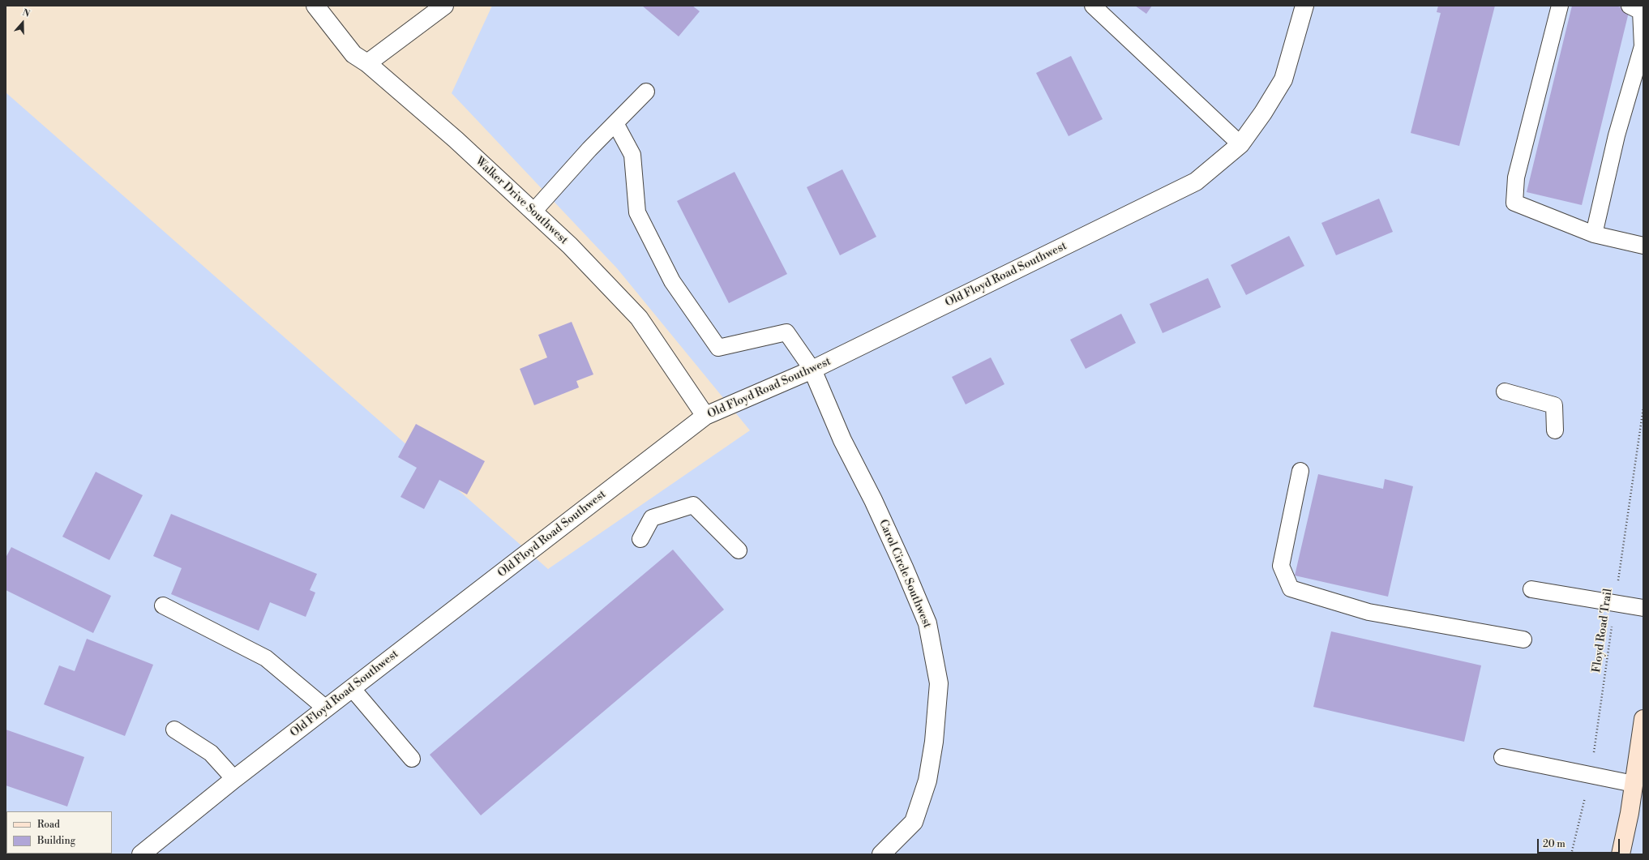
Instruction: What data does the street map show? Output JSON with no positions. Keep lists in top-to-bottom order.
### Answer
{
  "streets": {
    "street": ["Walker Drive Southwest", "Old Floyd Road Southwest", "Carol Circle Southwest"],
    "path": ["Floyd Road Trail"]
  },
  "crossings": [
    ["Walker Drive Southwest", "Old Floyd Road Southwest"],
    ["Old Floyd Road Southwest", "Carol Circle Southwest"]
  ],
  "legend": ["Road", "Building"],
  "scale_bar": "20 m",
  "north": "top"
}
